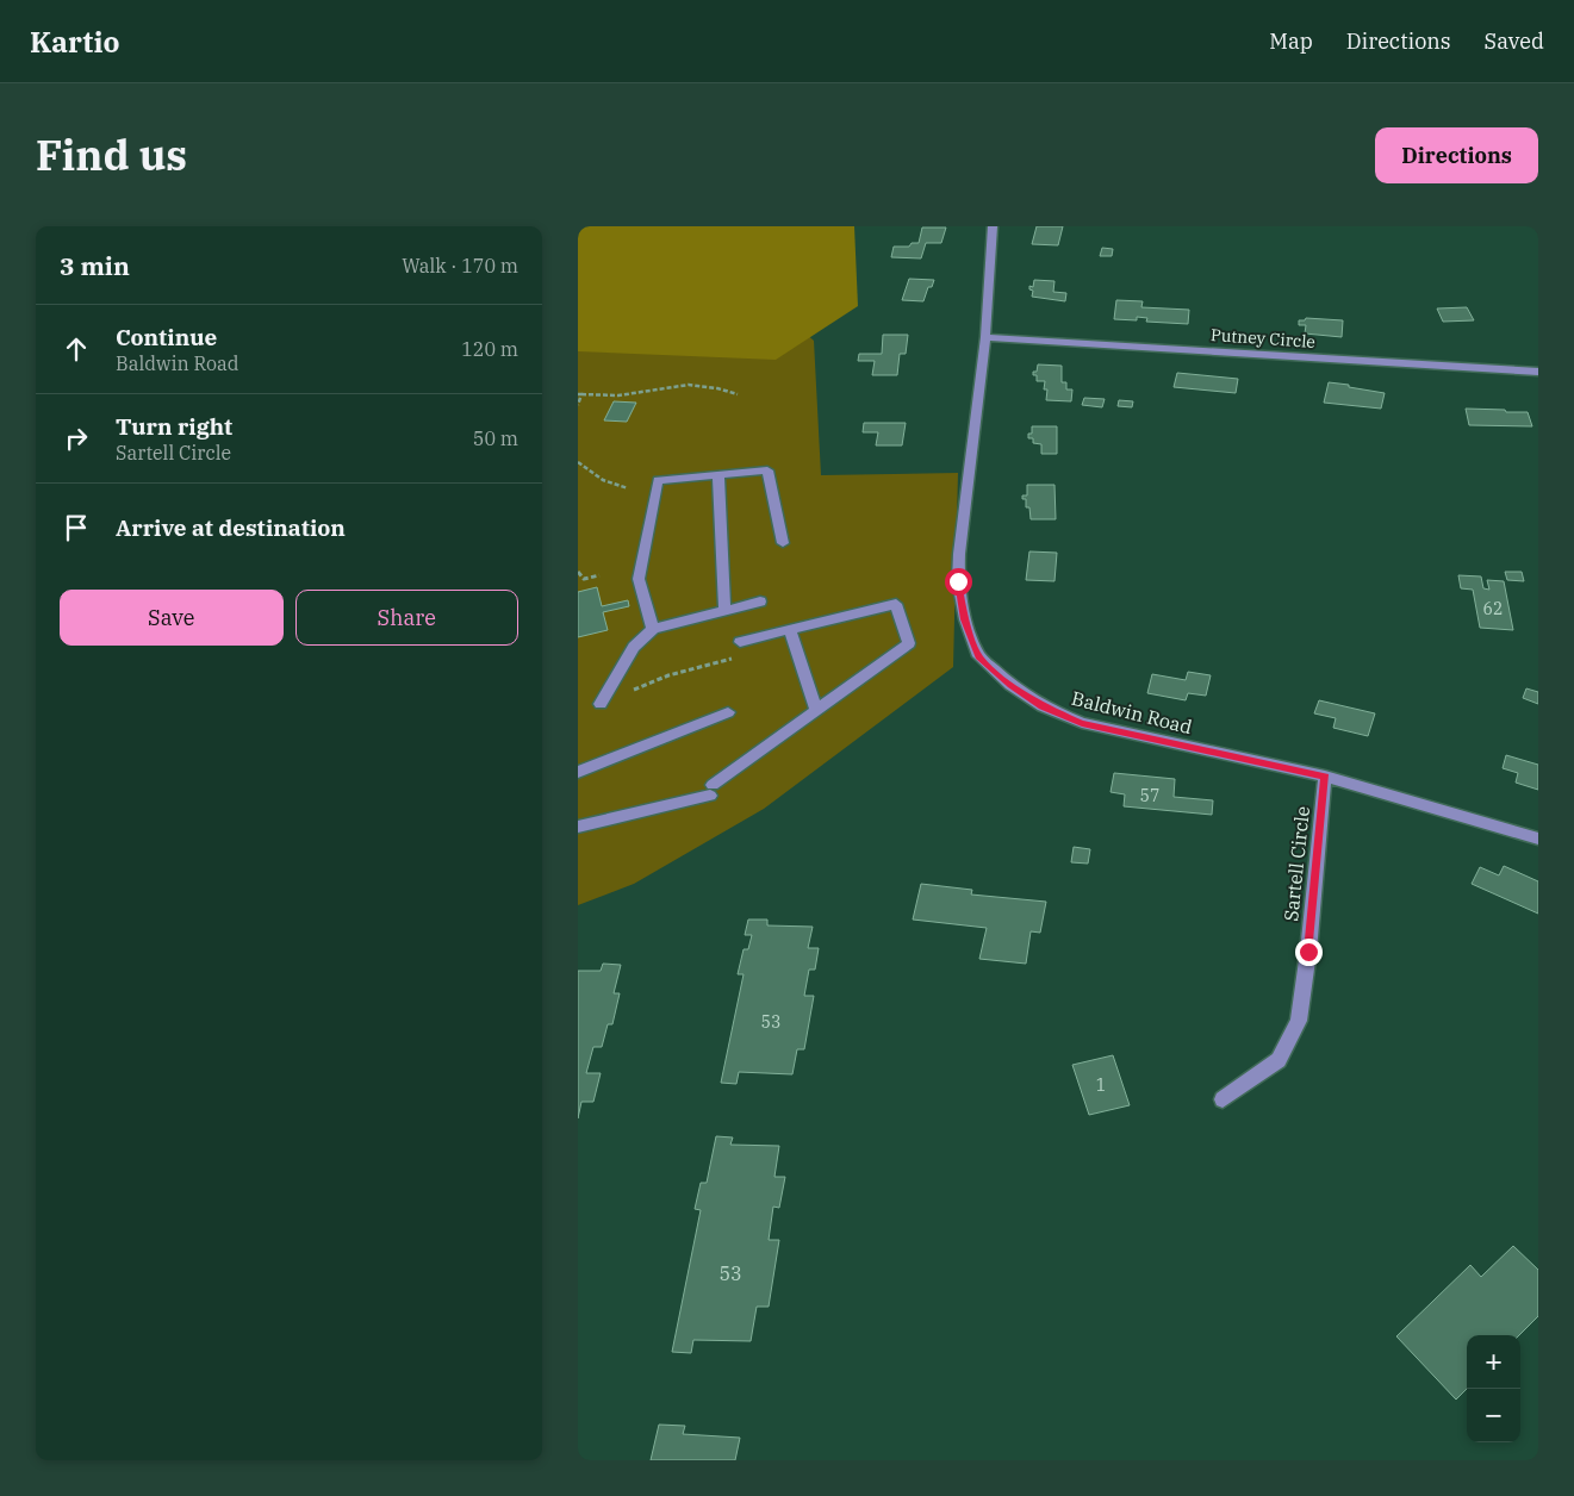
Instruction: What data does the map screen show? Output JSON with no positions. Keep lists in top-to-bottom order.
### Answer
{
  "streets": {
    "street": ["Putney Circle", "Baldwin Road", "Sartell Circle"]
  },
  "crossings": [
    ["Putney Circle", "Baldwin Road"],
    ["Baldwin Road", "Sartell Circle"]
  ],
  "house_numbers": [
    "62",
    "57",
    "53",
    "1",
    "53"
  ],
  "page": {
    "header": "Kartio",
    "nav": ["Map", "Directions", "Saved"],
    "title": "Find us",
    "buttons": [
      "Directions",
      ["Save", "Share"]
    ],
    "heading": ["3 min", "Walk · 170 m"],
    "list": [
      ["Continue", "Baldwin Road", "120 m"],
      ["Turn right", "Sartell Circle", "50 m"],
      "Arrive at destination"
    ],
    "map_buttons": ["+", "−"]
  }
}
